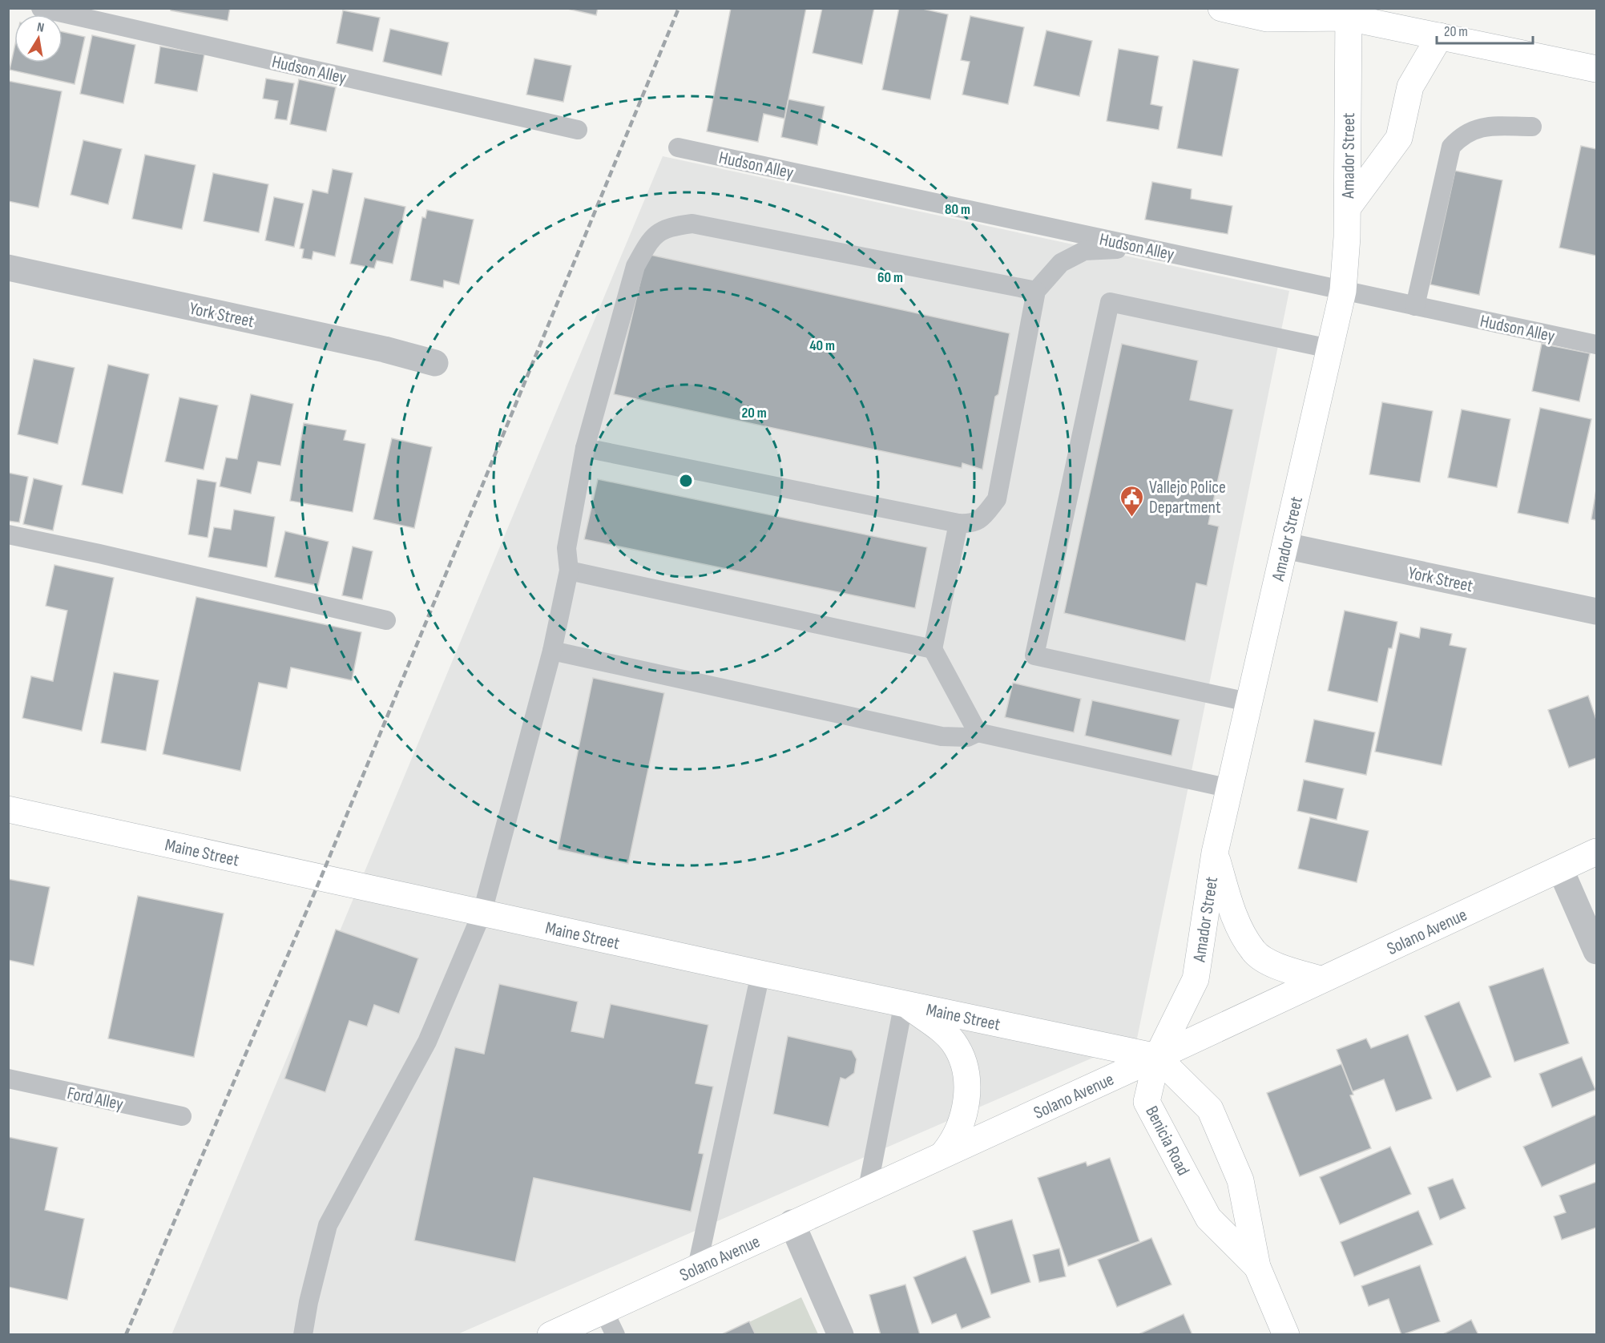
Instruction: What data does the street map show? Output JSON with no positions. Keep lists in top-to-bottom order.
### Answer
{
  "streets": {
    "street": [
      "Amador Street",
      "York Street",
      "Maine Street",
      "Solano Avenue",
      "Benicia Road"
    ],
    "lane": ["Hudson Alley", "Ford Alley"]
  },
  "crossings": [
    ["Hudson Alley", "Amador Street"],
    ["Amador Street", "York Street"],
    ["Amador Street", "Maine Street"],
    ["Amador Street", "Solano Avenue"],
    ["Amador Street", "Benicia Road"],
    ["Maine Street", "Solano Avenue"],
    ["Maine Street", "Benicia Road"],
    ["Solano Avenue", "Benicia Road"]
  ],
  "places": {
    "public building": ["Vallejo Police Department"]
  },
  "scale_bar": "20 m",
  "north": "top",
  "rings": [
    "80 m",
    "60 m",
    "40 m",
    "20 m"
  ]
}
